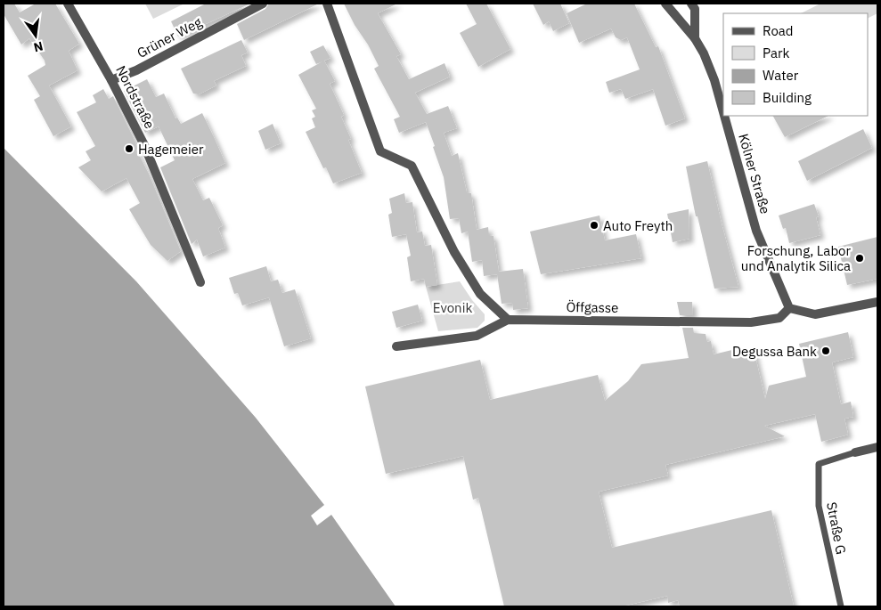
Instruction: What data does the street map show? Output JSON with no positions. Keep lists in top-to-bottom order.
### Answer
{
  "streets": {
    "street": [
      "Grüner Weg",
      "Nordstraße",
      "Kölner Straße",
      "Öffgasse"
    ],
    "lane": ["Straße G"]
  },
  "crossings": [
    ["Grüner Weg", "Nordstraße"],
    ["Kölner Straße", "Öffgasse"]
  ],
  "parks": ["Evonik"],
  "places": [
    "Hagemeier",
    "Auto Freyth",
    "Forschung, Labor und Analytik Silica",
    "Degussa Bank"
  ],
  "legend": [
    "Road",
    "Park",
    "Water",
    "Building"
  ],
  "north": "bottom"
}
